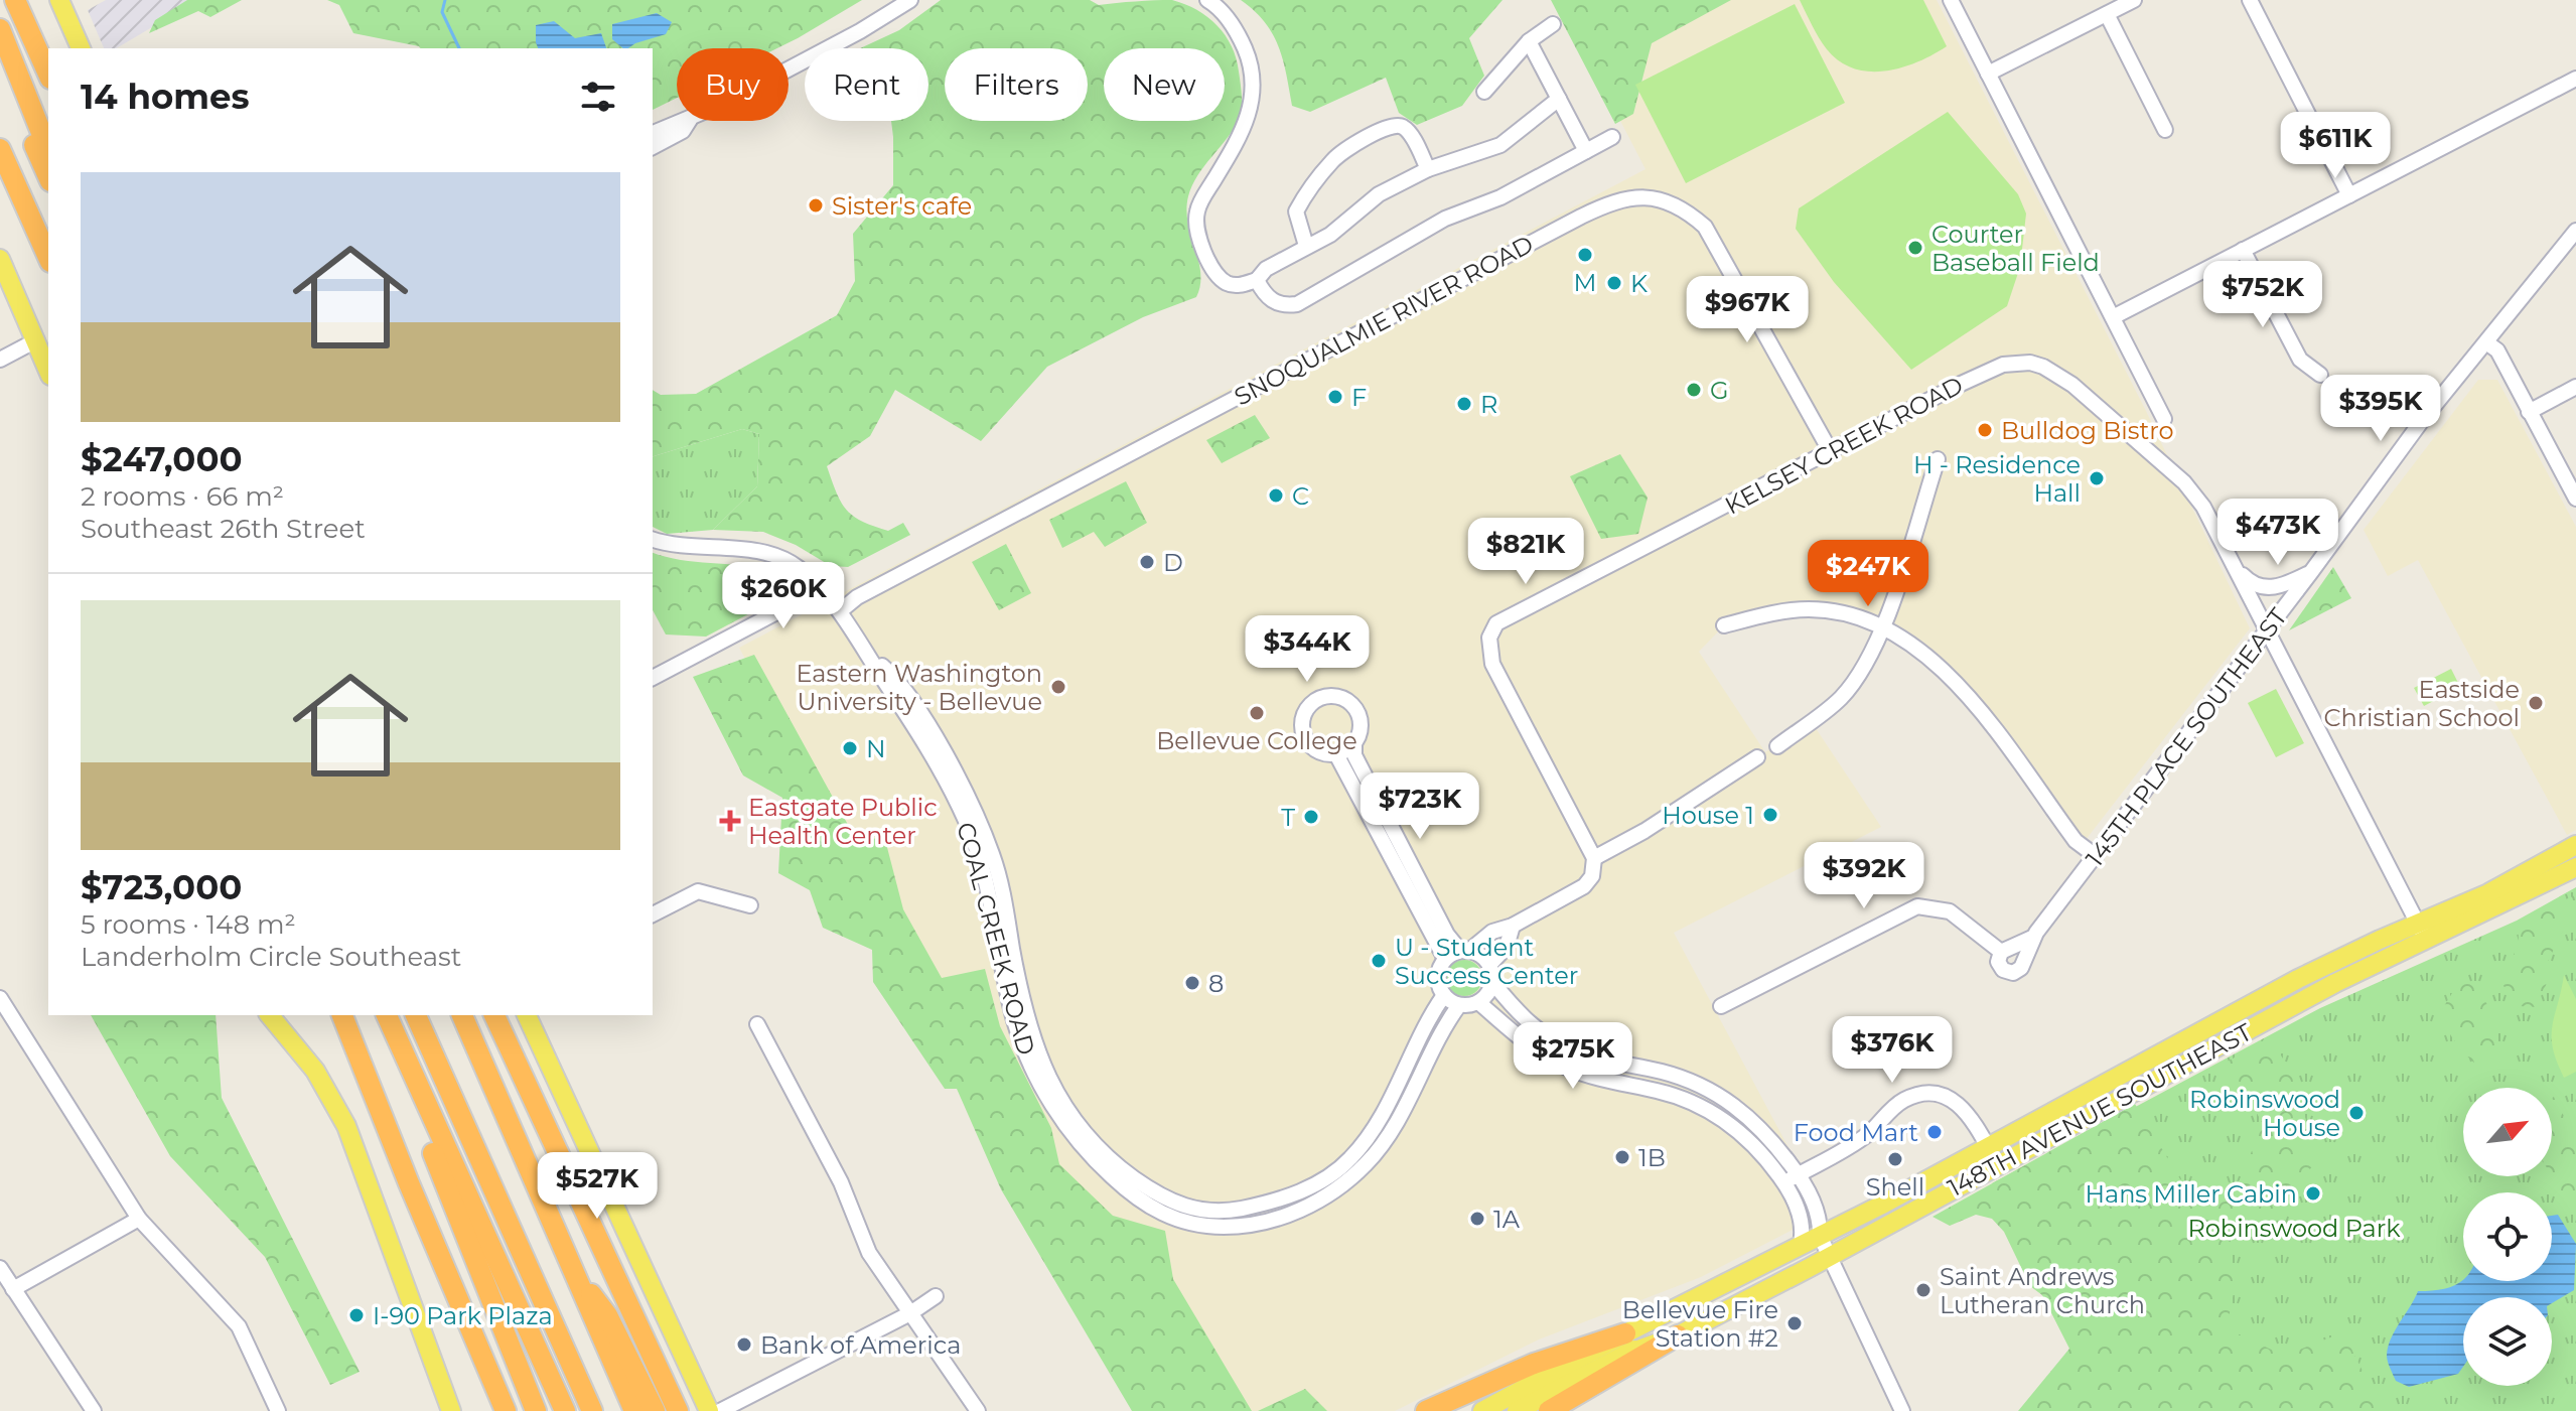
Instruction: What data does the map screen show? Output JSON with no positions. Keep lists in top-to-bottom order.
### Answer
{
  "streets": {
    "main road": ["148TH AVENUE SOUTHEAST"],
    "street": [
      "SNOQUALMIE RIVER ROAD",
      "KELSEY CREEK ROAD",
      "145TH PLACE SOUTHEAST",
      "COAL CREEK ROAD"
    ]
  },
  "crossings": [
    ["SNOQUALMIE RIVER ROAD", "KELSEY CREEK ROAD"],
    ["SNOQUALMIE RIVER ROAD", "COAL CREEK ROAD"],
    ["KELSEY CREEK ROAD", "145TH PLACE SOUTHEAST"],
    ["KELSEY CREEK ROAD", "148TH AVENUE SOUTHEAST"]
  ],
  "parks": ["Robinswood Park"],
  "places": {
    "other": [
      "Sister's cafe",
      "Courter Baseball Field",
      "M",
      "K",
      "G",
      "F",
      "R",
      "Bulldog Bistro",
      "H - Residence Hall",
      "C",
      "D",
      "Eastern Washington University - Bellevue",
      "Eastside Christian School",
      "Bellevue College",
      "N",
      "House 1",
      "T",
      "U - Student Success Center",
      "8",
      "Robinswood House",
      "Food Mart",
      "1B",
      "Shell",
      "Hans Miller Cabin",
      "1A",
      "Saint Andrews Lutheran Church",
      "I-90 Park Plaza",
      "Bellevue Fire Station #2",
      "Bank of America"
    ],
    "health": ["Eastgate Public Health Center"]
  },
  "north": "top right",
  "page": {
    "chip": [
      "Buy",
      "Rent",
      "Filters",
      "New"
    ],
    "heading": "14 homes",
    "price": [
      "$611K",
      "$752K",
      "$967K",
      "$395K",
      "$473K",
      "$821K",
      "$247K",
      "$260K",
      "$344K",
      "$723K",
      "$392K",
      "$376K",
      "$275K",
      "$527K"
    ],
    "list": [
      {
        "name": "$247,000",
        "note": "2 rooms · 66 m² · Southeast 26th Street"
      },
      {
        "name": "$723,000",
        "note": "5 rooms · 148 m² · Landerholm Circle Southeast"
      }
    ]
  }
}
